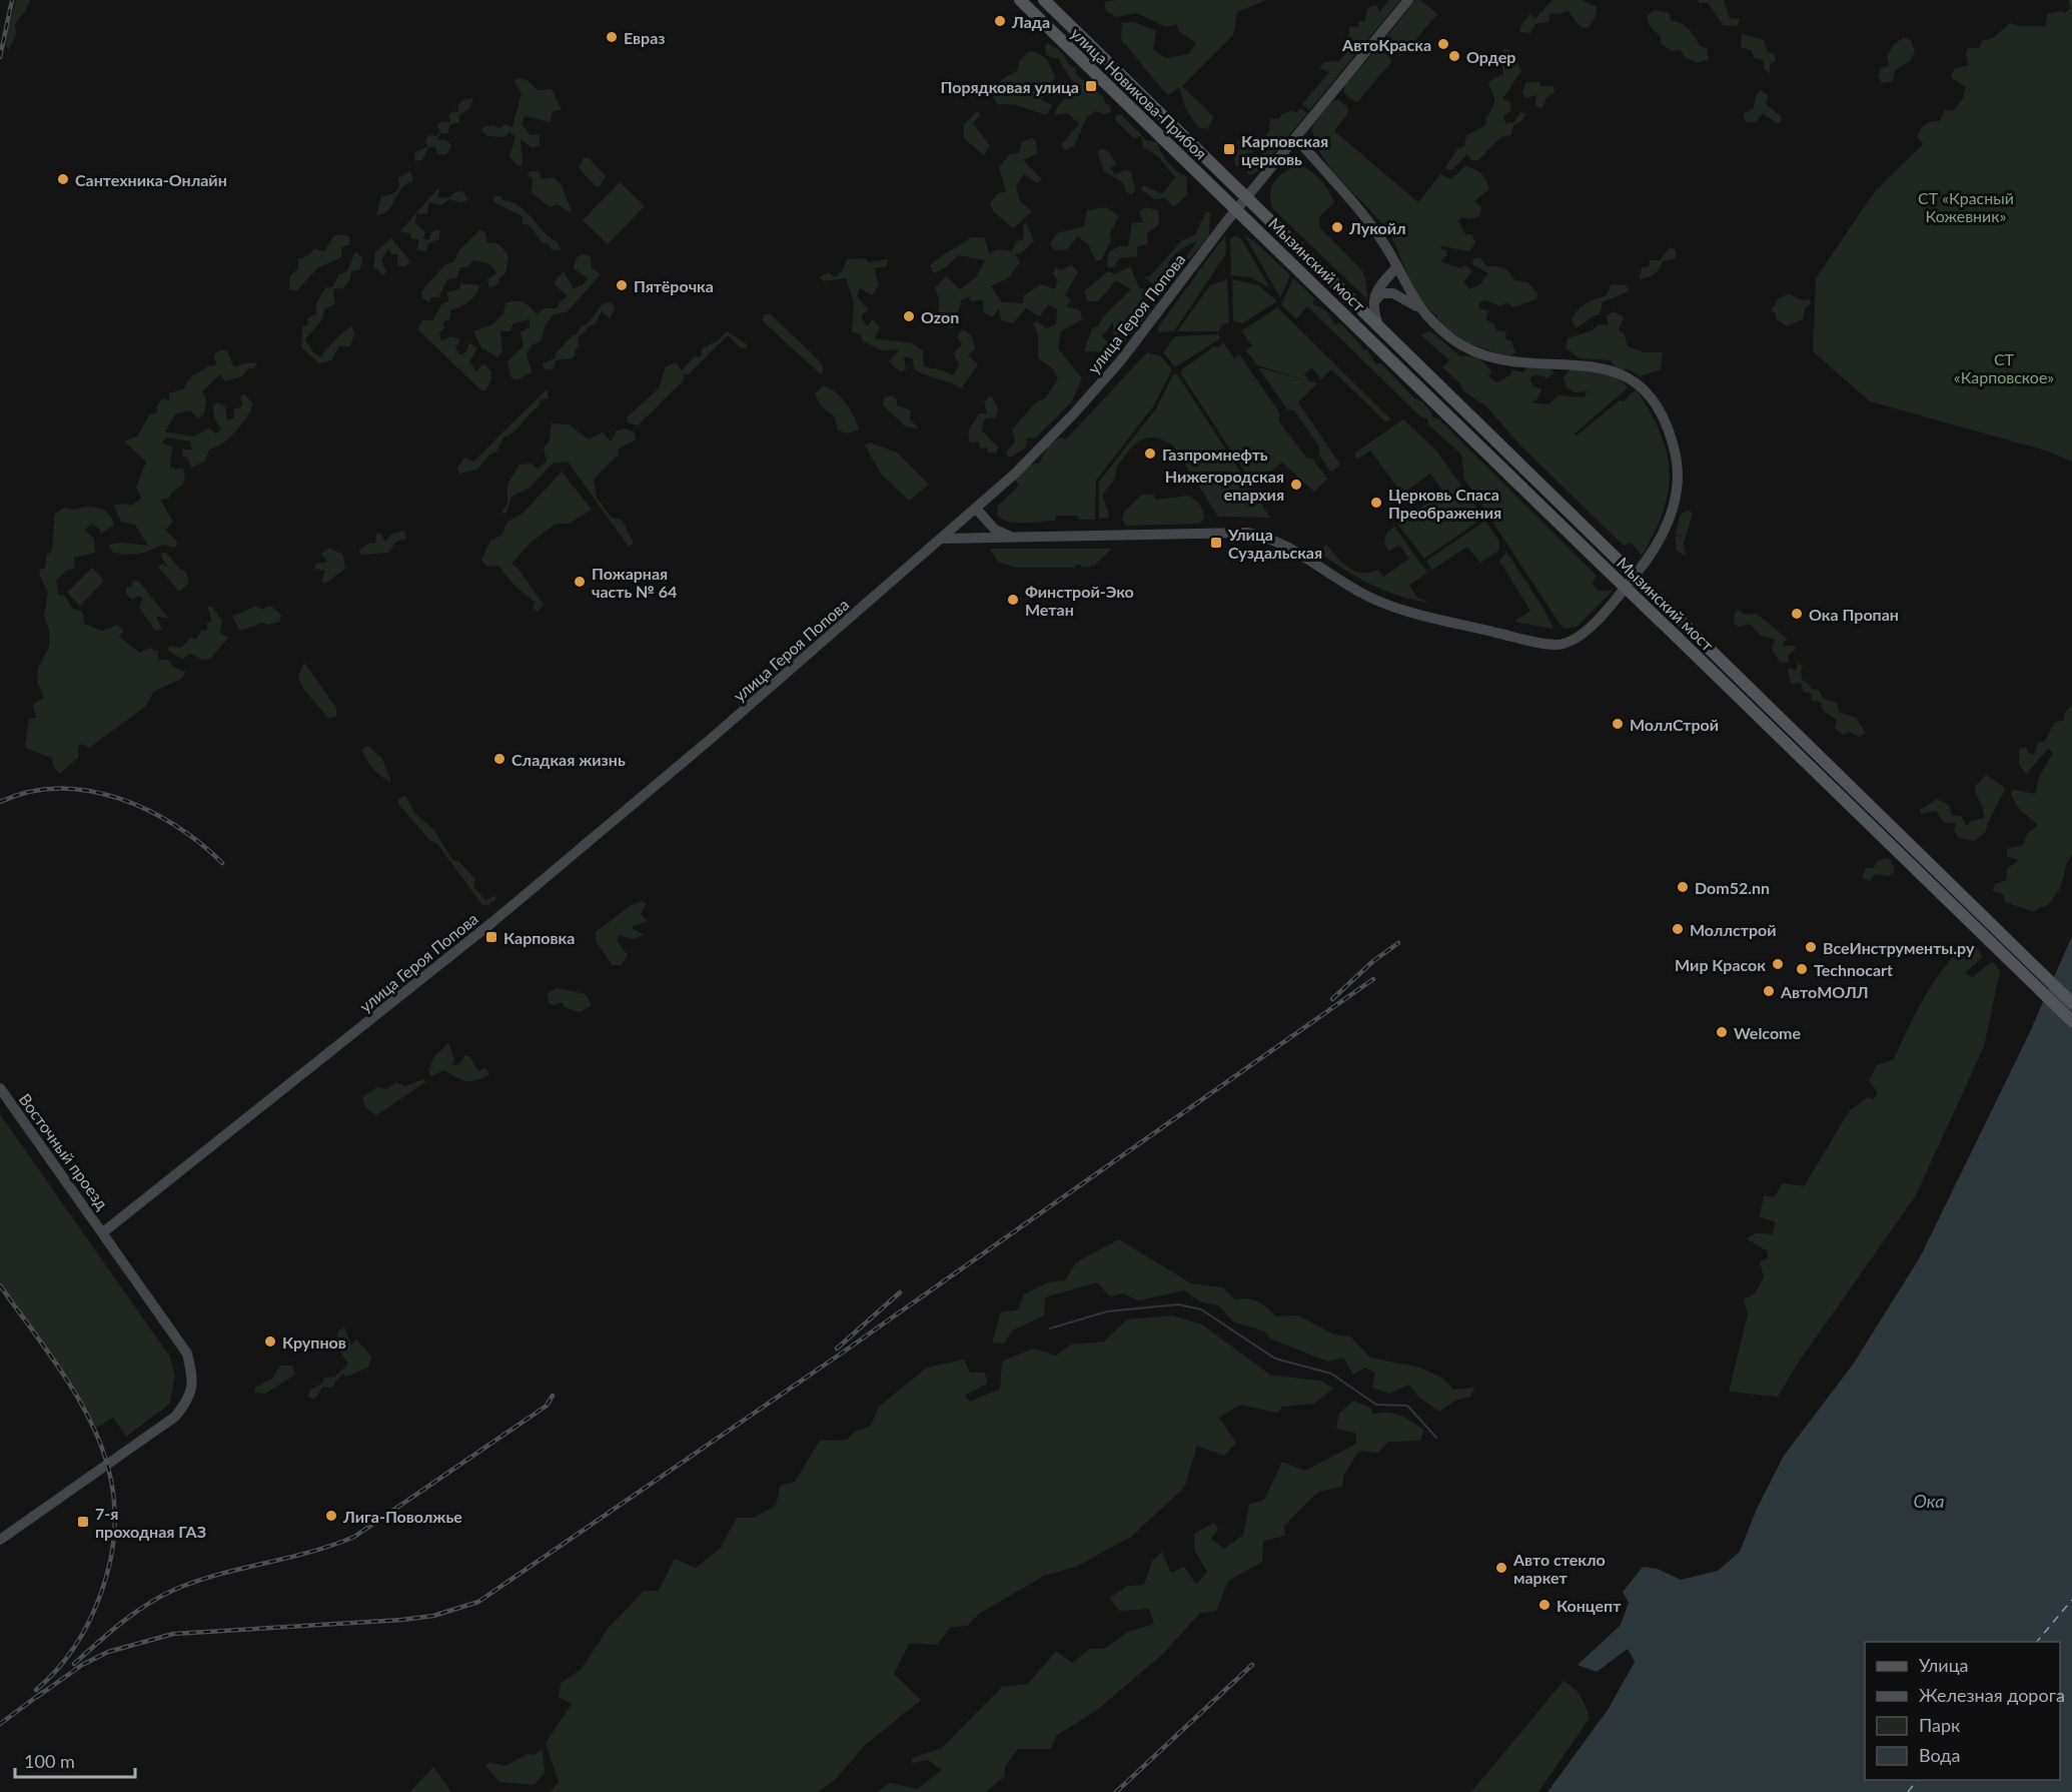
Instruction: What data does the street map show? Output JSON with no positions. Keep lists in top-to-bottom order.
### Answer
{
  "streets": {
    "main road": ["улица Новикова-Прибоя", "Мызинский мост"],
    "street": ["улица Героя Попова", "Восточный проезд"]
  },
  "crossings": [
    ["улица Новикова-Прибоя", "Мызинский мост"],
    ["улица Новикова-Прибоя", "улица Героя Попова"],
    ["Мызинский мост", "улица Героя Попова"],
    ["улица Героя Попова", "Восточный проезд"]
  ],
  "water": ["Ока"],
  "parks": ["СТ «Красный Кожевник»", "СТ «Карповское»"],
  "places": {
    "other": [
      "Лада",
      "Евраз",
      "АвтоКраска",
      "Ордер",
      "Сантехника-Онлайн",
      "Лукойл",
      "Пятёрочка",
      "Ozon",
      "Газпромнефть",
      "Нижегородская епархия",
      "Церковь Спаса Преображения",
      "Пожарная часть № 64",
      "Финстрой-Эко Метан",
      "Ока Пропан",
      "МоллСтрой",
      "Сладкая жизнь",
      "Dom52.nn",
      "Моллcтрой",
      "ВсеИнструменты.ру",
      "Мир Красок",
      "Technocart",
      "АвтоМОЛЛ",
      "Welcome",
      "Крупнов",
      "Лига-Поволжье",
      "Авто стекло маркет",
      "Концепт"
    ],
    "transit": [
      "Порядковая улица",
      "Карповская церковь",
      "Улица Суздальская",
      "Карповка",
      "7-я проходная ГАЗ"
    ]
  },
  "legend": [
    "Улица",
    "Железная дорога",
    "Парк",
    "Вода"
  ],
  "scale_bar": "100 m"
}
